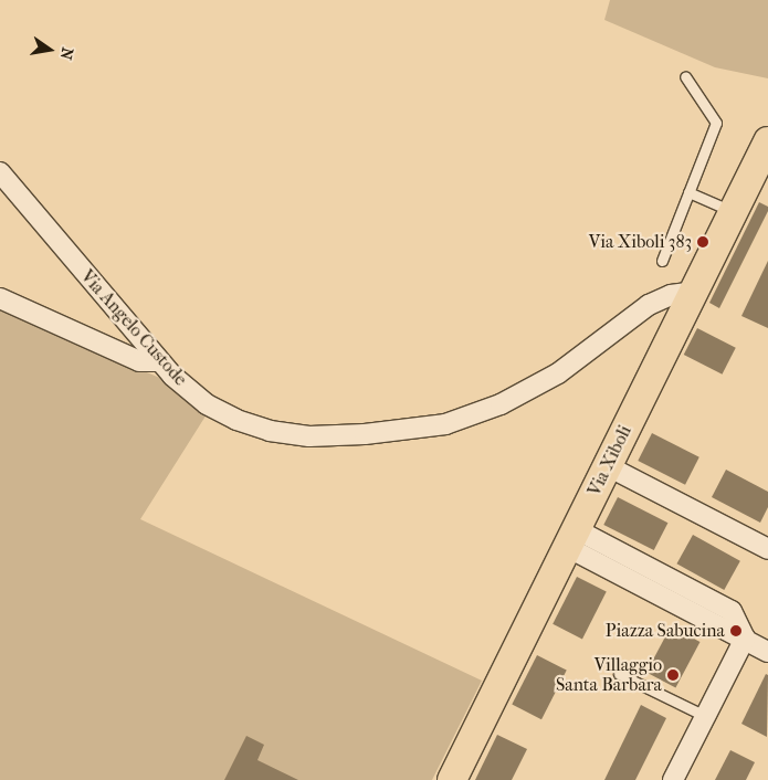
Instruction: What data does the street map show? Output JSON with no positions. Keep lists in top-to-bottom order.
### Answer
{
  "streets": {
    "main road": ["Via Xiboli"],
    "street": ["Via Angelo Custode"]
  },
  "crossings": [
    ["Via Angelo Custode", "Via Xiboli"]
  ],
  "places": ["Via Xiboli 383", "Piazza Sabucina", "Villaggio Santa Barbara"],
  "north": "right"
}
